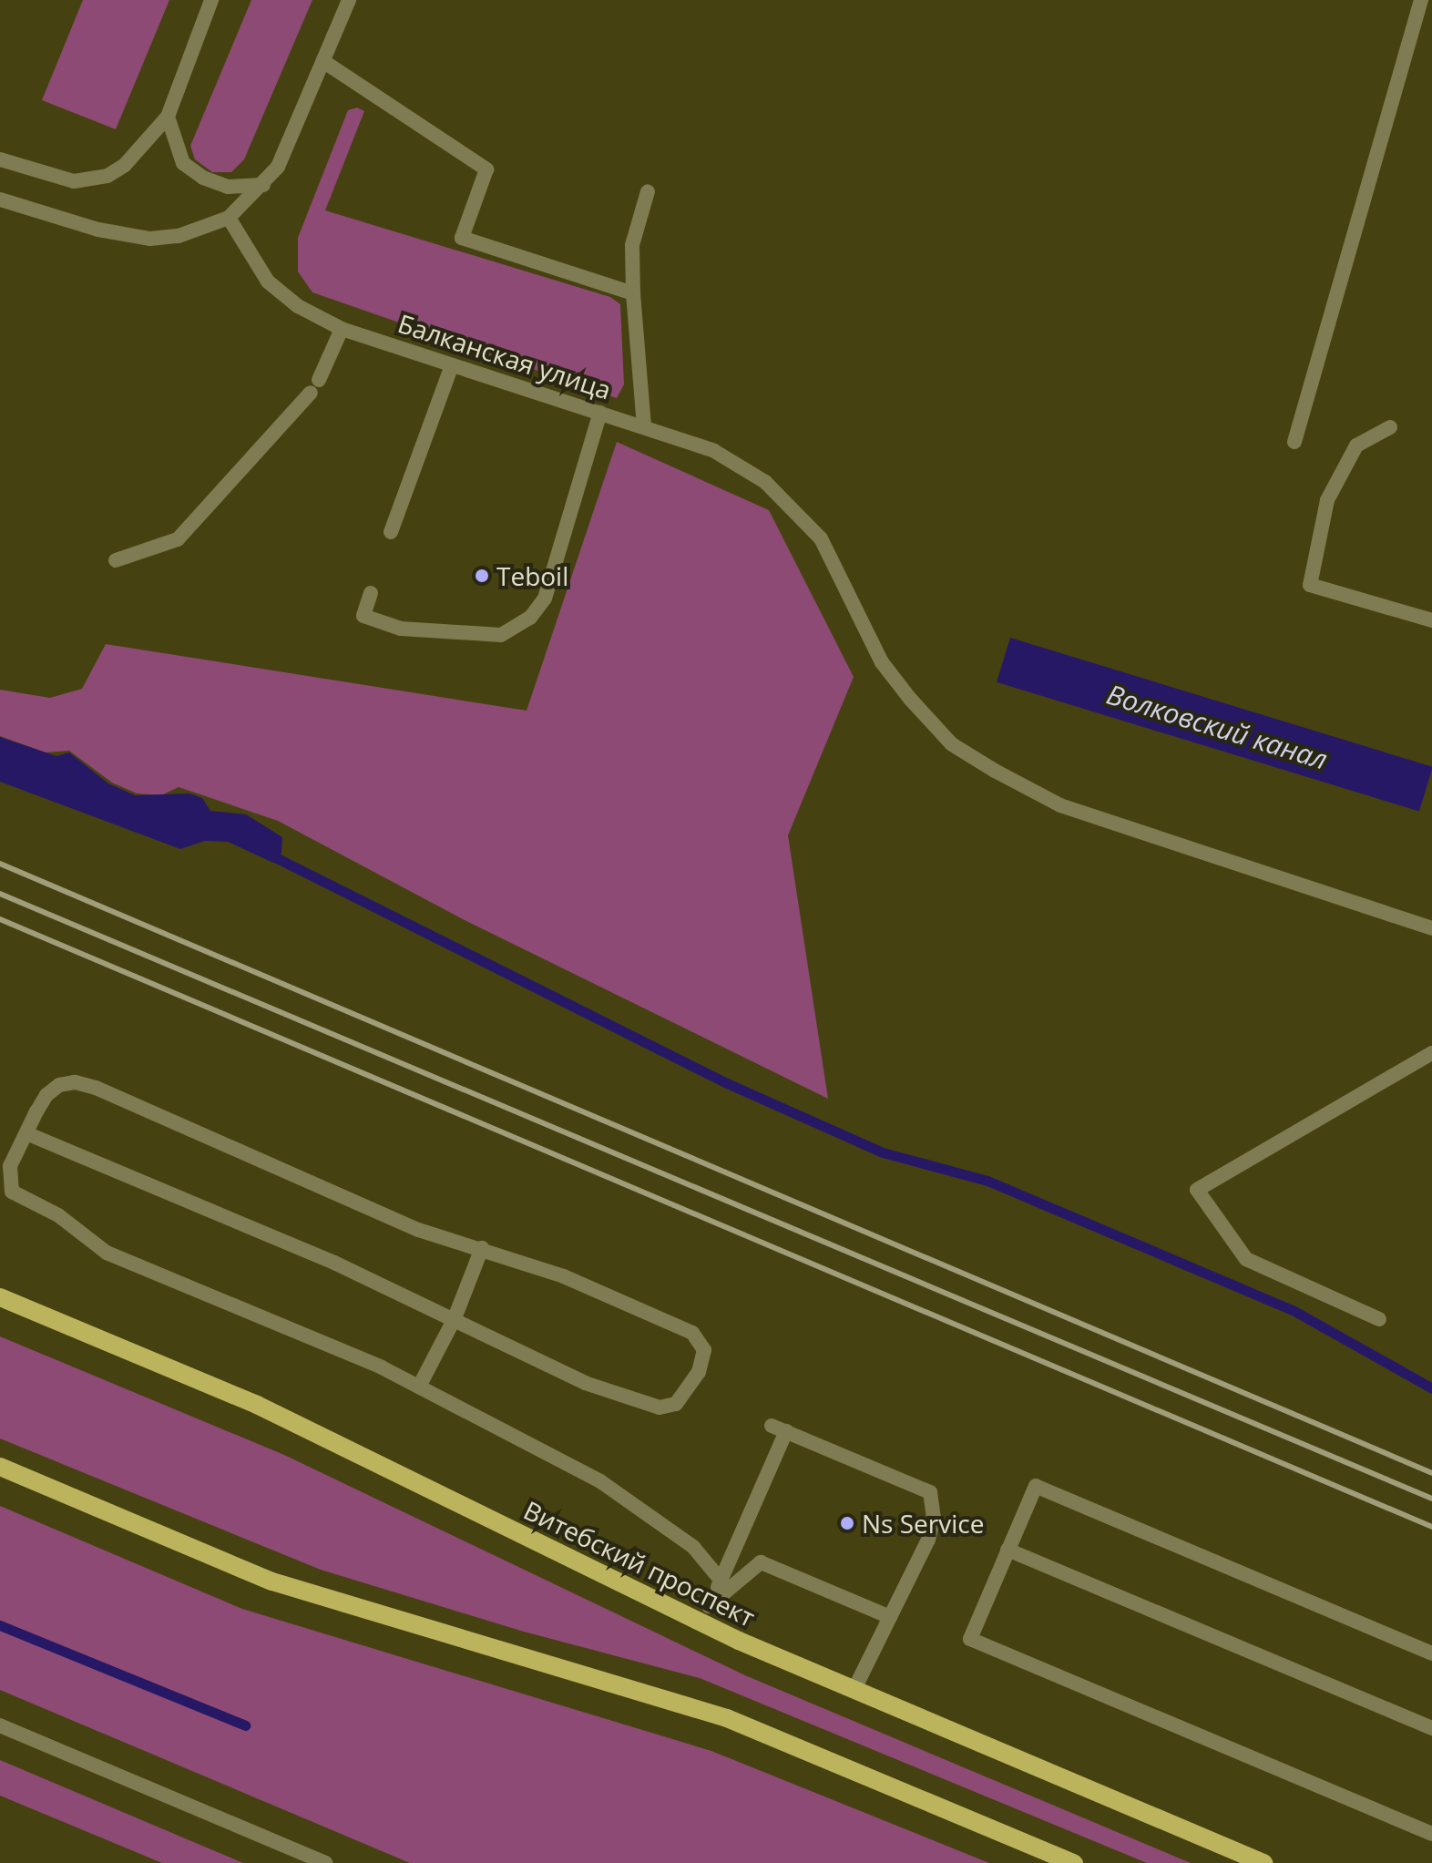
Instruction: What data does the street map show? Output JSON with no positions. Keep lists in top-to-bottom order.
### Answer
{
  "streets": {
    "main road": ["Витебский проспект"],
    "street": ["Балканская улица"]
  },
  "water": ["Волковский канал"],
  "places": ["Teboil", "Ns Service"]
}
